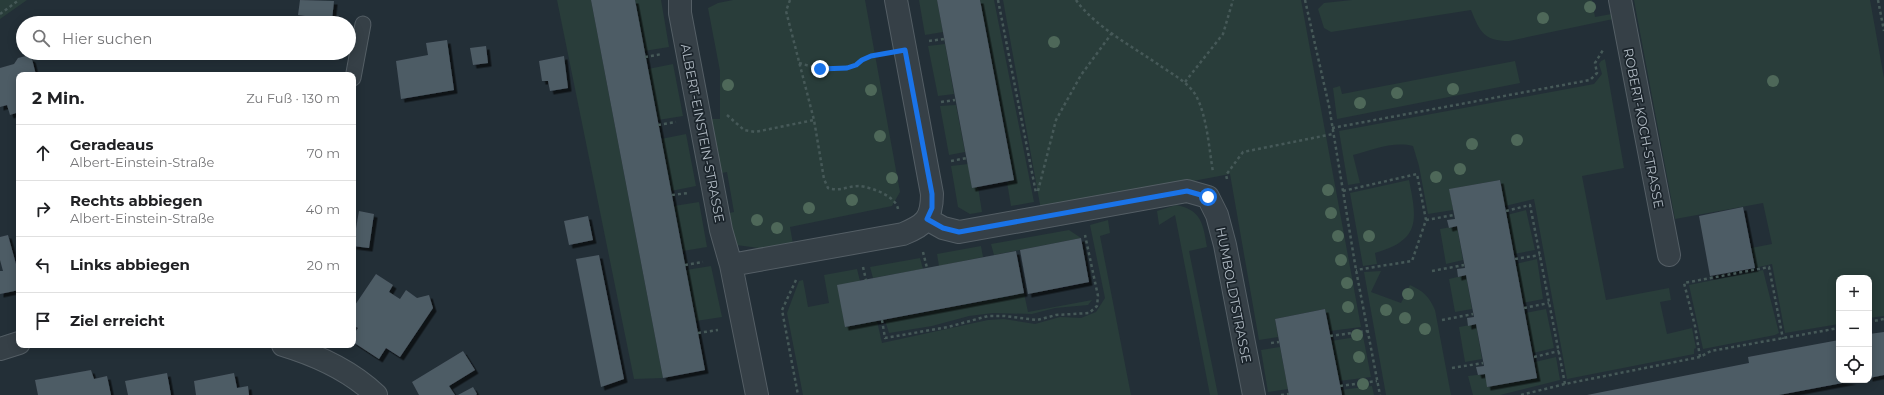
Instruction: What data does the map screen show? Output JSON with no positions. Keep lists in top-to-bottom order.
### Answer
{
  "streets": {
    "street": ["ROBERT-KOCH-STRASSE", "ALBERT-EINSTEIN-STRASSE", "HUMBOLDTSTRASSE"]
  },
  "page": {
    "search": "Hier suchen",
    "heading": ["2 Min.", "Zu Fuß · 130 m"],
    "list": [
      ["Geradeaus", "Albert-Einstein-Straße", "70 m"],
      ["Rechts abbiegen", "Albert-Einstein-Straße", "40 m"],
      ["Links abbiegen", "20 m"],
      "Ziel erreicht"
    ],
    "map_buttons": ["+", "−"]
  }
}
